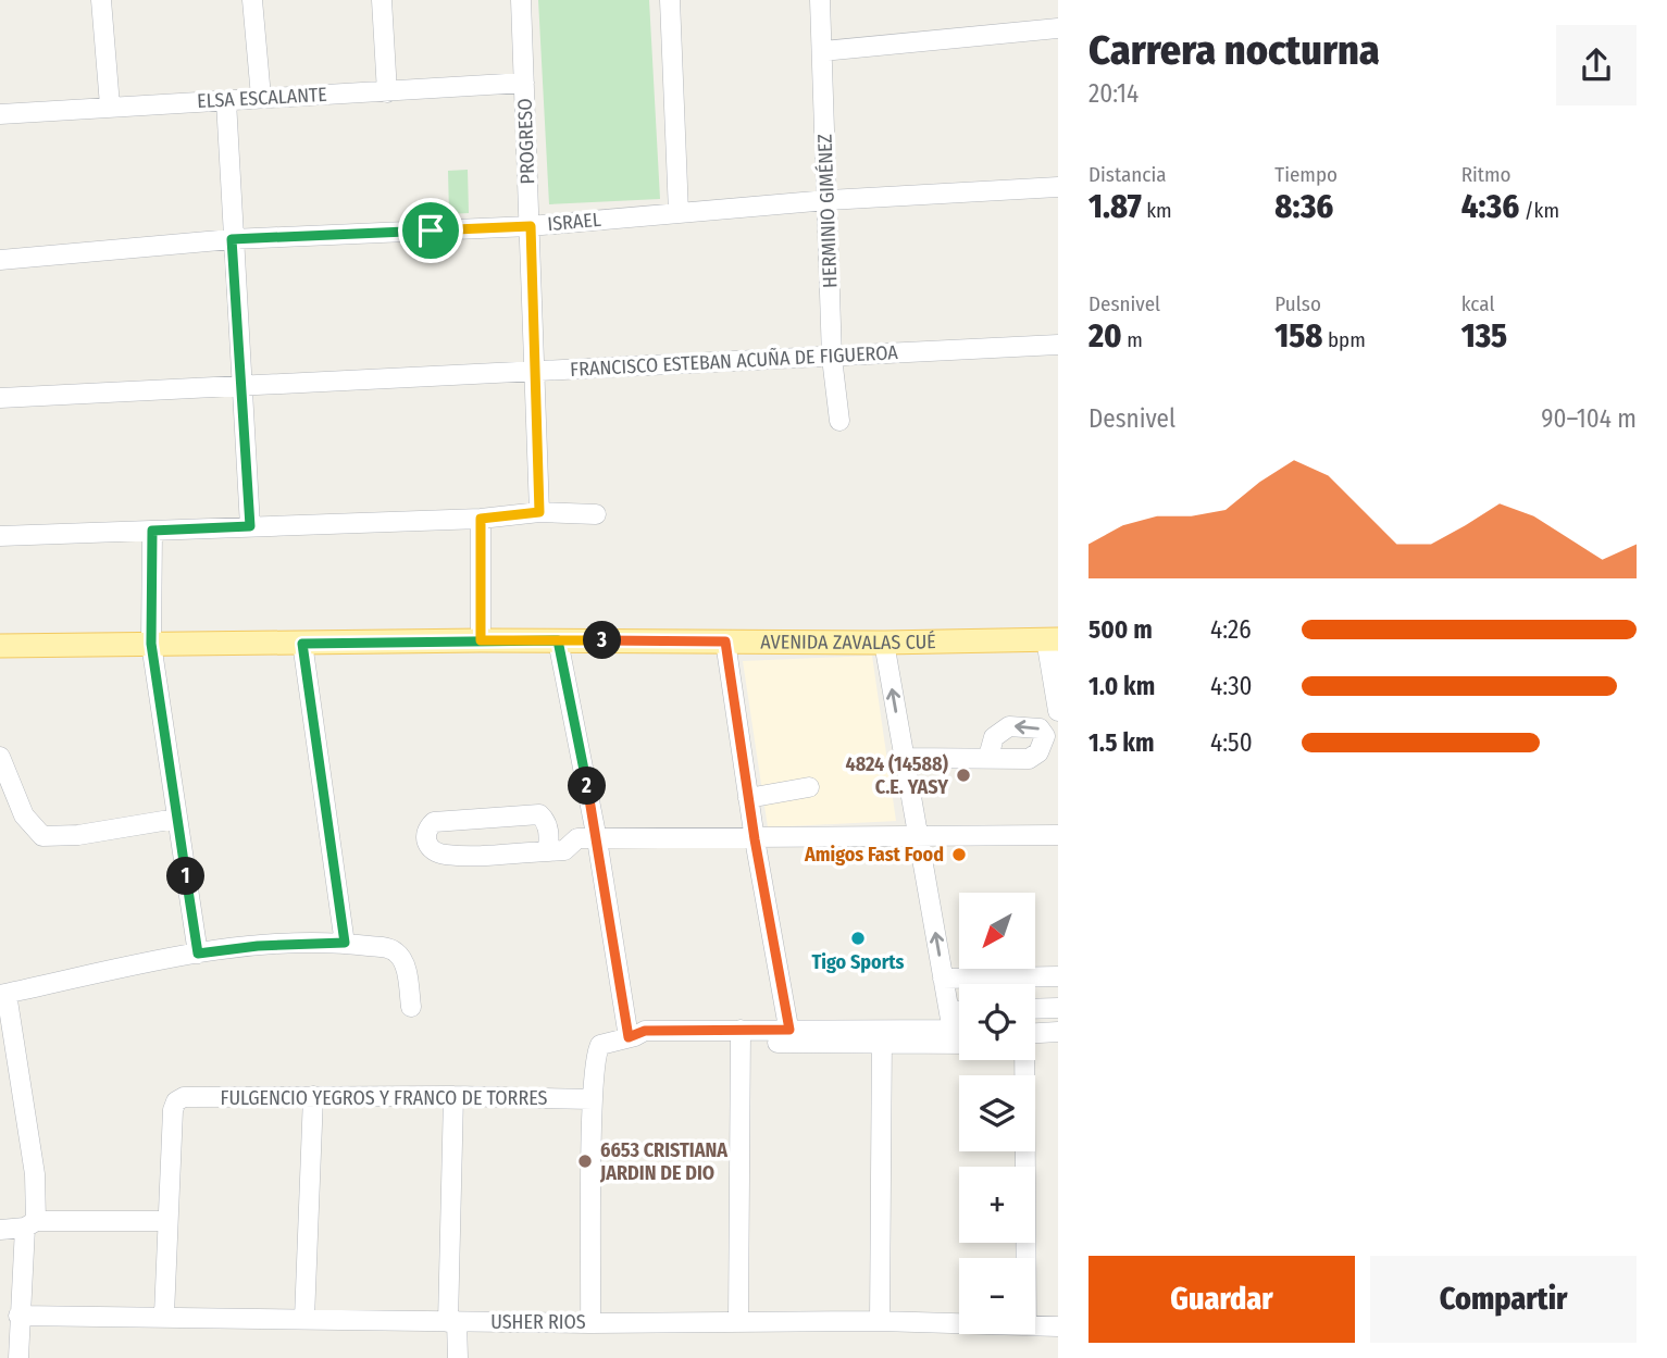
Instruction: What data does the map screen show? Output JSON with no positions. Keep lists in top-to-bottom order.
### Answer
{
  "streets": {
    "main road": ["AVENIDA ZAVALAS CUÉ"],
    "street": [
      "ELSA ESCALANTE",
      "PROGRESO",
      "HERMINIO GIMÉNEZ",
      "ISRAEL",
      "FRANCISCO ESTEBAN ACUÑA DE FIGUEROA",
      "FULGENCIO YEGROS Y FRANCO DE TORRES",
      "USHER RIOS"
    ]
  },
  "crossings": [
    ["ELSA ESCALANTE", "PROGRESO"],
    ["PROGRESO", "ISRAEL"],
    ["PROGRESO", "FRANCISCO ESTEBAN ACUÑA DE FIGUEROA"],
    ["HERMINIO GIMÉNEZ", "ISRAEL"],
    ["HERMINIO GIMÉNEZ", "FRANCISCO ESTEBAN ACUÑA DE FIGUEROA"]
  ],
  "places": [
    "4824 (14588) C.E. YASY",
    "Amigos Fast Food",
    "Tigo Sports",
    "6653 CRISTIANA JARDIN DE DIO"
  ],
  "north": "bottom left",
  "page": {
    "heading": ["Carrera nocturna", "20:14"],
    "stats": [
      ["Distancia", "1.87 km"],
      ["Tiempo", "8:36"],
      ["Ritmo", "4:36 /km"],
      ["Desnivel", "20 m"],
      ["Pulso", "158 bpm"],
      ["kcal", "135"]
    ],
    "chart": ["Desnivel", "90–104 m"],
    "list": [
      {
        "name": "500 m",
        "note": "4:26"
      },
      {
        "name": "1.0 km",
        "note": "4:30"
      },
      {
        "name": "1.5 km",
        "note": "4:50"
      }
    ],
    "pins": ["3", "2", "1"],
    "map_buttons": ["+", "−"],
    "buttons": ["Guardar", "Compartir"]
  }
}
